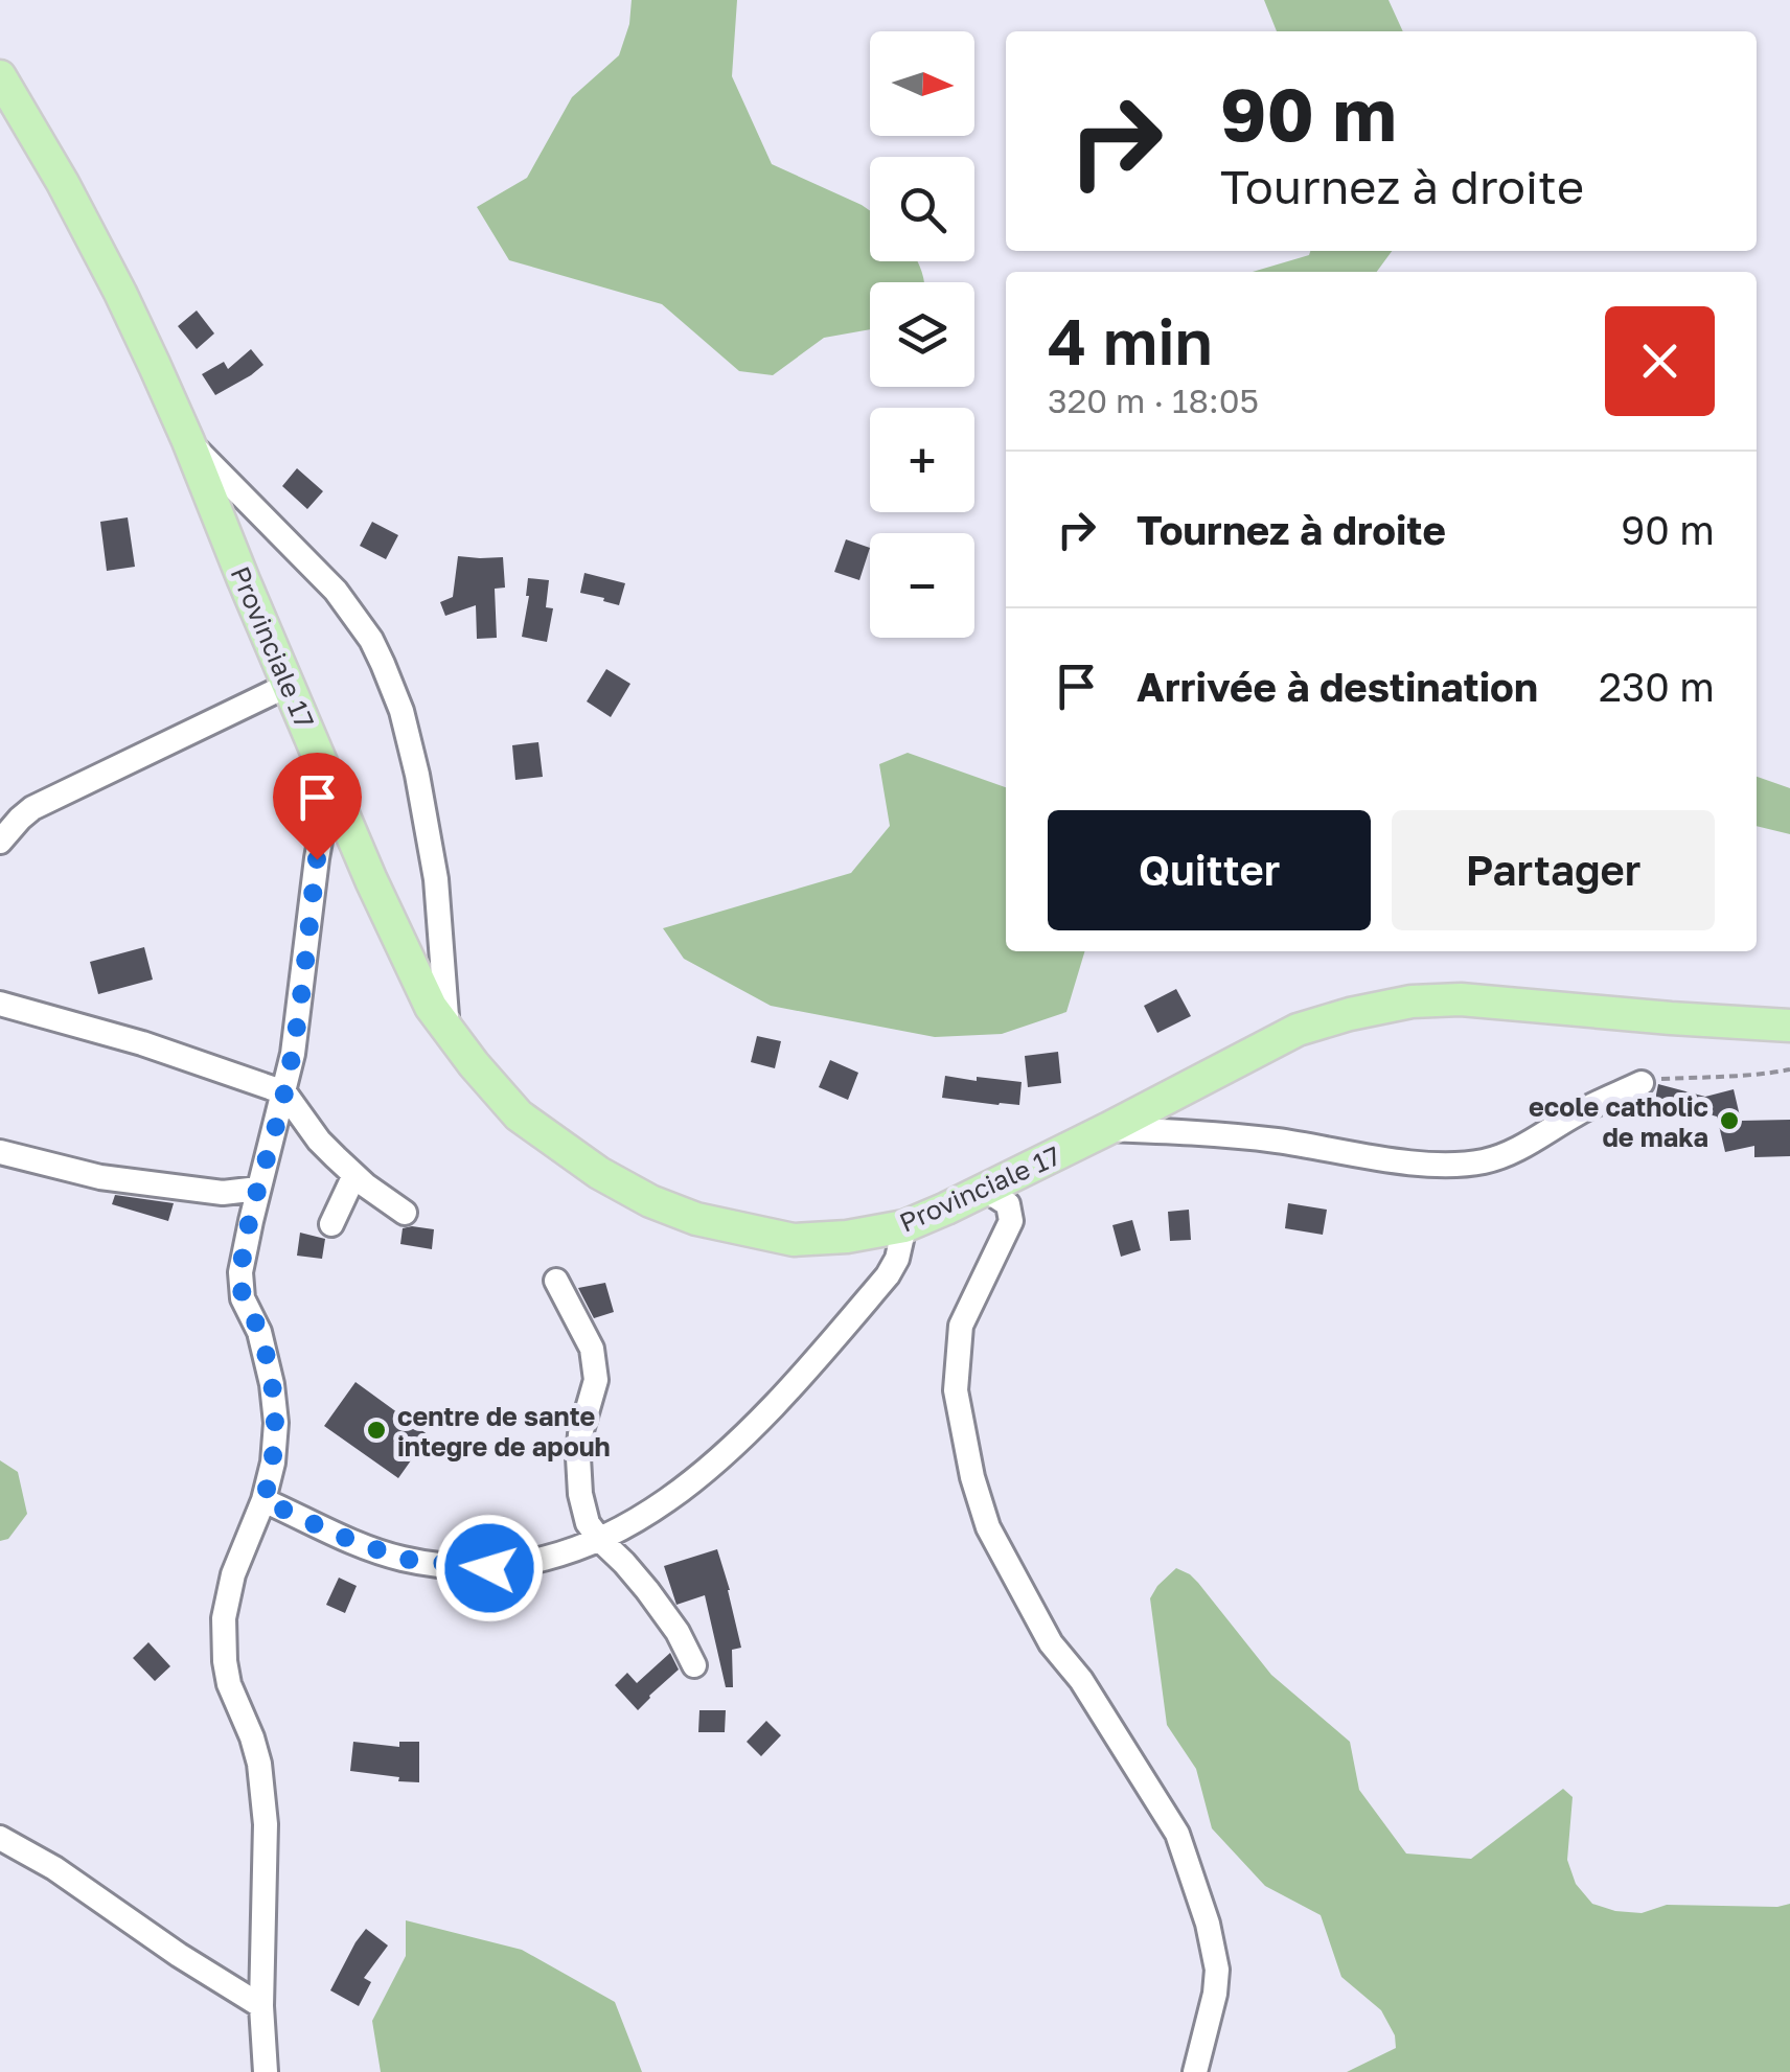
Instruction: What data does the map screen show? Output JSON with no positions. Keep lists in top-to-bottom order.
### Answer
{
  "streets": {
    "main road": ["Provinciale 17"]
  },
  "places": ["ecole catholic de maka", "centre de sante integre de apouh"],
  "north": "right",
  "page": {
    "map_buttons": ["+", "−"],
    "turn": ["90 m", "Tournez à droite"],
    "heading": ["4 min", "320 m · 18:05"],
    "list": [
      {
        "name": "Tournez à droite",
        "value": "90 m"
      },
      {
        "name": "Arrivée à destination",
        "value": "230 m"
      }
    ],
    "buttons": ["Quitter", "Partager"]
  }
}
